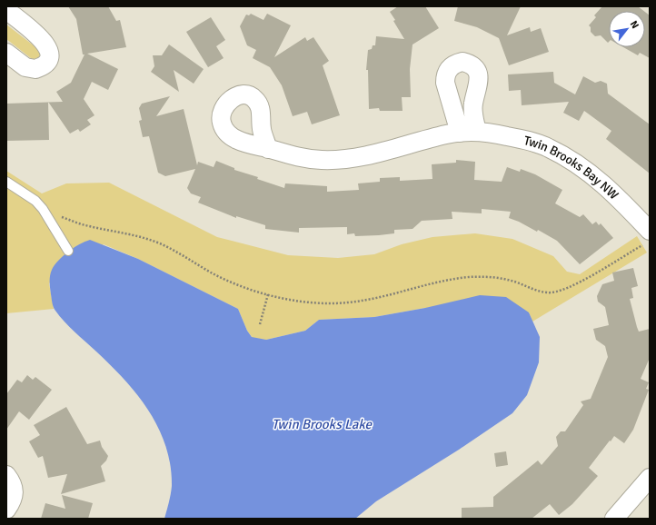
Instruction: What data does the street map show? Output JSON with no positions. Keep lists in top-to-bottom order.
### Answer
{
  "streets": {
    "street": ["Twin Brooks Bay NW"]
  },
  "water": ["Twin Brooks Lake"],
  "north": "top right"
}
